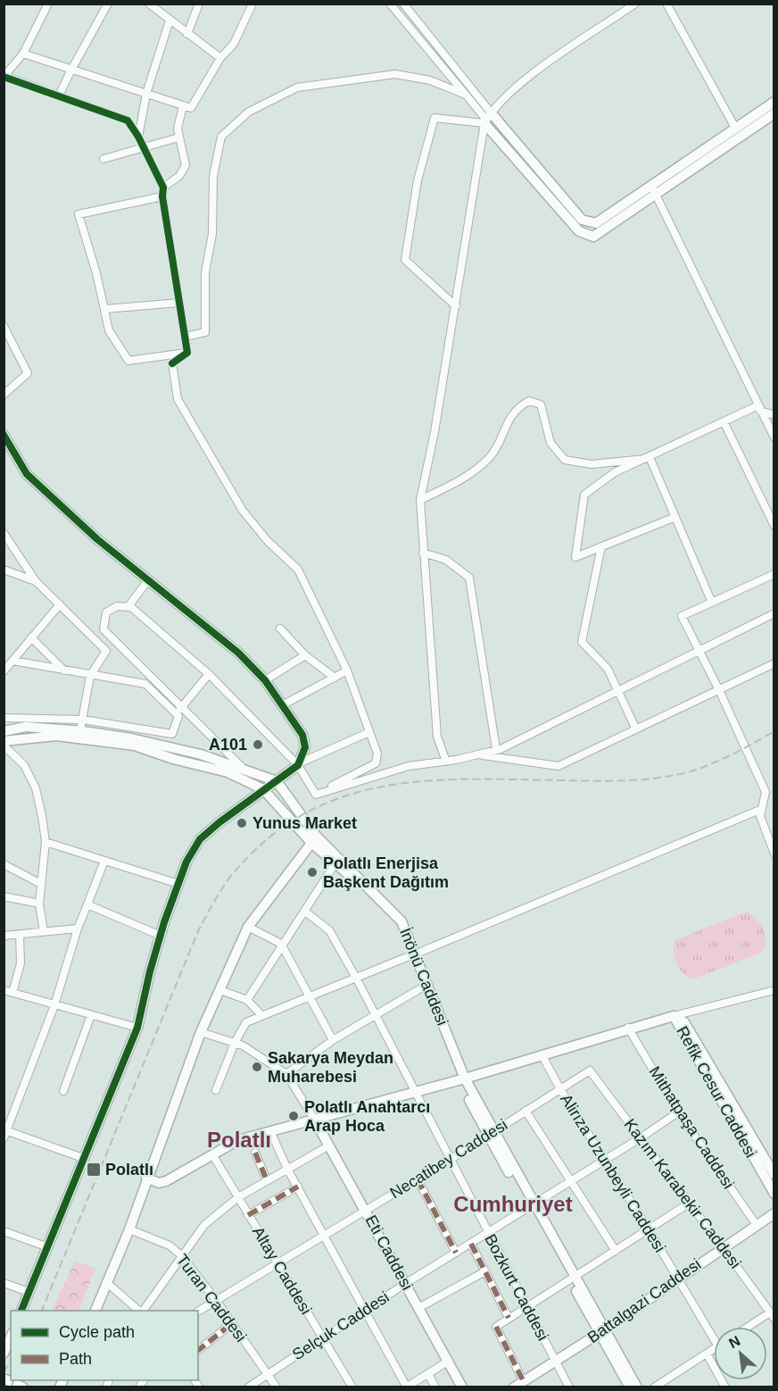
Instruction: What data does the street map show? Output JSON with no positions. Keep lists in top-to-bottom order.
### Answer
{
  "streets": {
    "street": [
      "İnönü Caddesi",
      "Refik Cesur Caddesi",
      "Mithatpaşa Caddesi",
      "Necatibey Caddesi",
      "Alirıza Uzunbeyli Caddesi",
      "Kazım Karabekir Caddesi",
      "Eti Caddesi",
      "Altay Caddesi",
      "Bozkurt Caddesi",
      "Turan Caddesi",
      "Battalgazi Caddesi",
      "Selçuk Caddesi"
    ]
  },
  "crossings": [
    ["İnönü Caddesi", "Necatibey Caddesi"],
    ["İnönü Caddesi", "Battalgazi Caddesi"],
    ["İnönü Caddesi", "Selçuk Caddesi"],
    ["Mithatpaşa Caddesi", "Battalgazi Caddesi"],
    ["Mithatpaşa Caddesi", "Selçuk Caddesi"],
    ["Necatibey Caddesi", "Alirıza Uzunbeyli Caddesi"],
    ["Necatibey Caddesi", "Kazım Karabekir Caddesi"],
    ["Necatibey Caddesi", "Eti Caddesi"],
    ["Necatibey Caddesi", "Altay Caddesi"],
    ["Necatibey Caddesi", "Bozkurt Caddesi"],
    ["Necatibey Caddesi", "Turan Caddesi"],
    ["Alirıza Uzunbeyli Caddesi", "Battalgazi Caddesi"],
    ["Alirıza Uzunbeyli Caddesi", "Selçuk Caddesi"],
    ["Kazım Karabekir Caddesi", "Battalgazi Caddesi"],
    ["Kazım Karabekir Caddesi", "Selçuk Caddesi"],
    ["Eti Caddesi", "Selçuk Caddesi"],
    ["Altay Caddesi", "Selçuk Caddesi"],
    ["Bozkurt Caddesi", "Battalgazi Caddesi"],
    ["Bozkurt Caddesi", "Selçuk Caddesi"],
    ["Turan Caddesi", "Selçuk Caddesi"]
  ],
  "districts": ["Polatlı", "Cumhuriyet"],
  "places": {
    "other": [
      "A101",
      "Yunus Market",
      "Polatlı Enerjisa Başkent Dağıtım",
      "Sakarya Meydan Muharebesi",
      "Polatlı Anahtarcı Arap Hoca"
    ],
    "transit": ["Polatlı"]
  },
  "legend": ["Cycle path", "Path"],
  "north": "top left"
}
